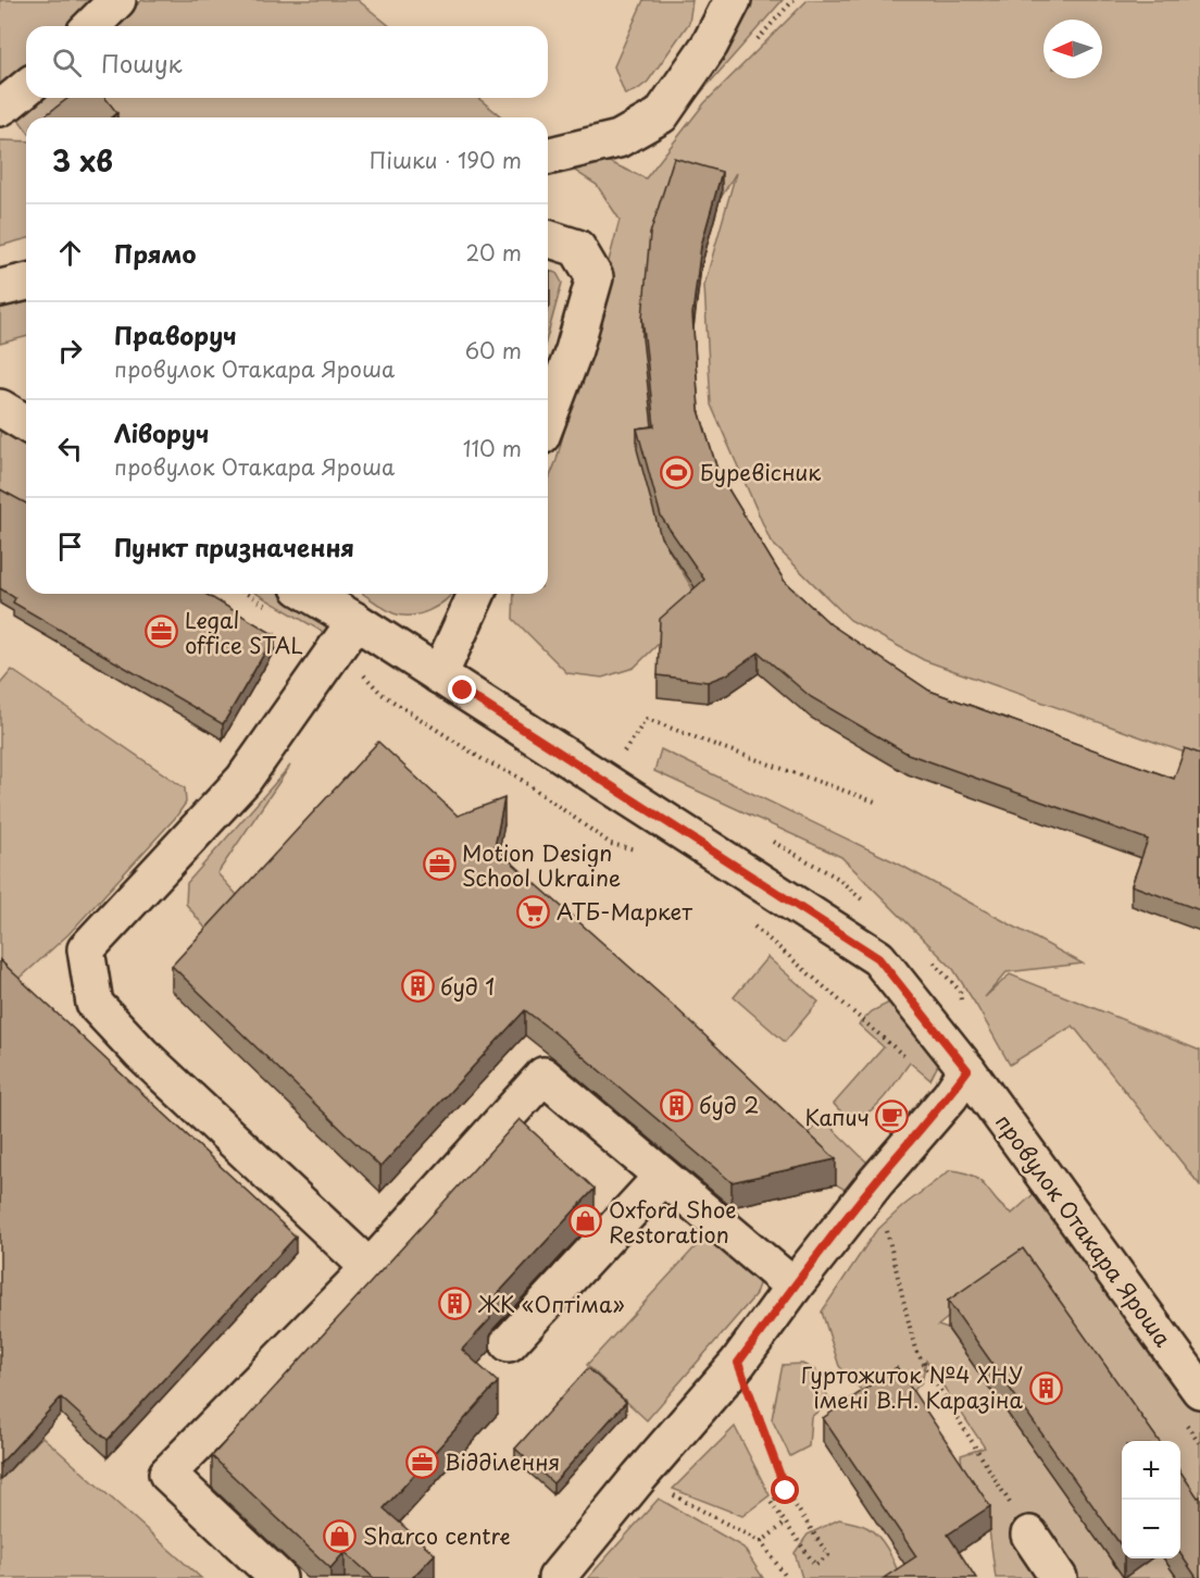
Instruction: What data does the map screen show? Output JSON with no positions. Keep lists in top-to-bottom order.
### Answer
{
  "streets": {
    "street": ["провулок Отакара Яроша"]
  },
  "places": {
    "sports": ["Буревісник"],
    "office": ["Legal office STAL", "Motion Design School Ukraine", "Відділення"],
    "supermarket": ["АТБ-Маркет"],
    "building": [
      "буд 1",
      "буд 2",
      "ЖК «Оптіма»",
      "Гуртожиток №4 ХНУ імені В.Н. Каразіна"
    ],
    "cafe": ["Капич"],
    "shop": ["Oxford Shoe Restoration", "Sharco centre"]
  },
  "north": "left",
  "page": {
    "search": "Пошук",
    "heading": ["3 хв", "Пішки · 190 m"],
    "list": [
      ["Прямо", "20 m"],
      ["Праворуч", "провулок Отакара Яроша", "60 m"],
      ["Ліворуч", "провулок Отакара Яроша", "110 m"],
      "Пункт призначення"
    ],
    "map_buttons": ["+", "−"]
  }
}
